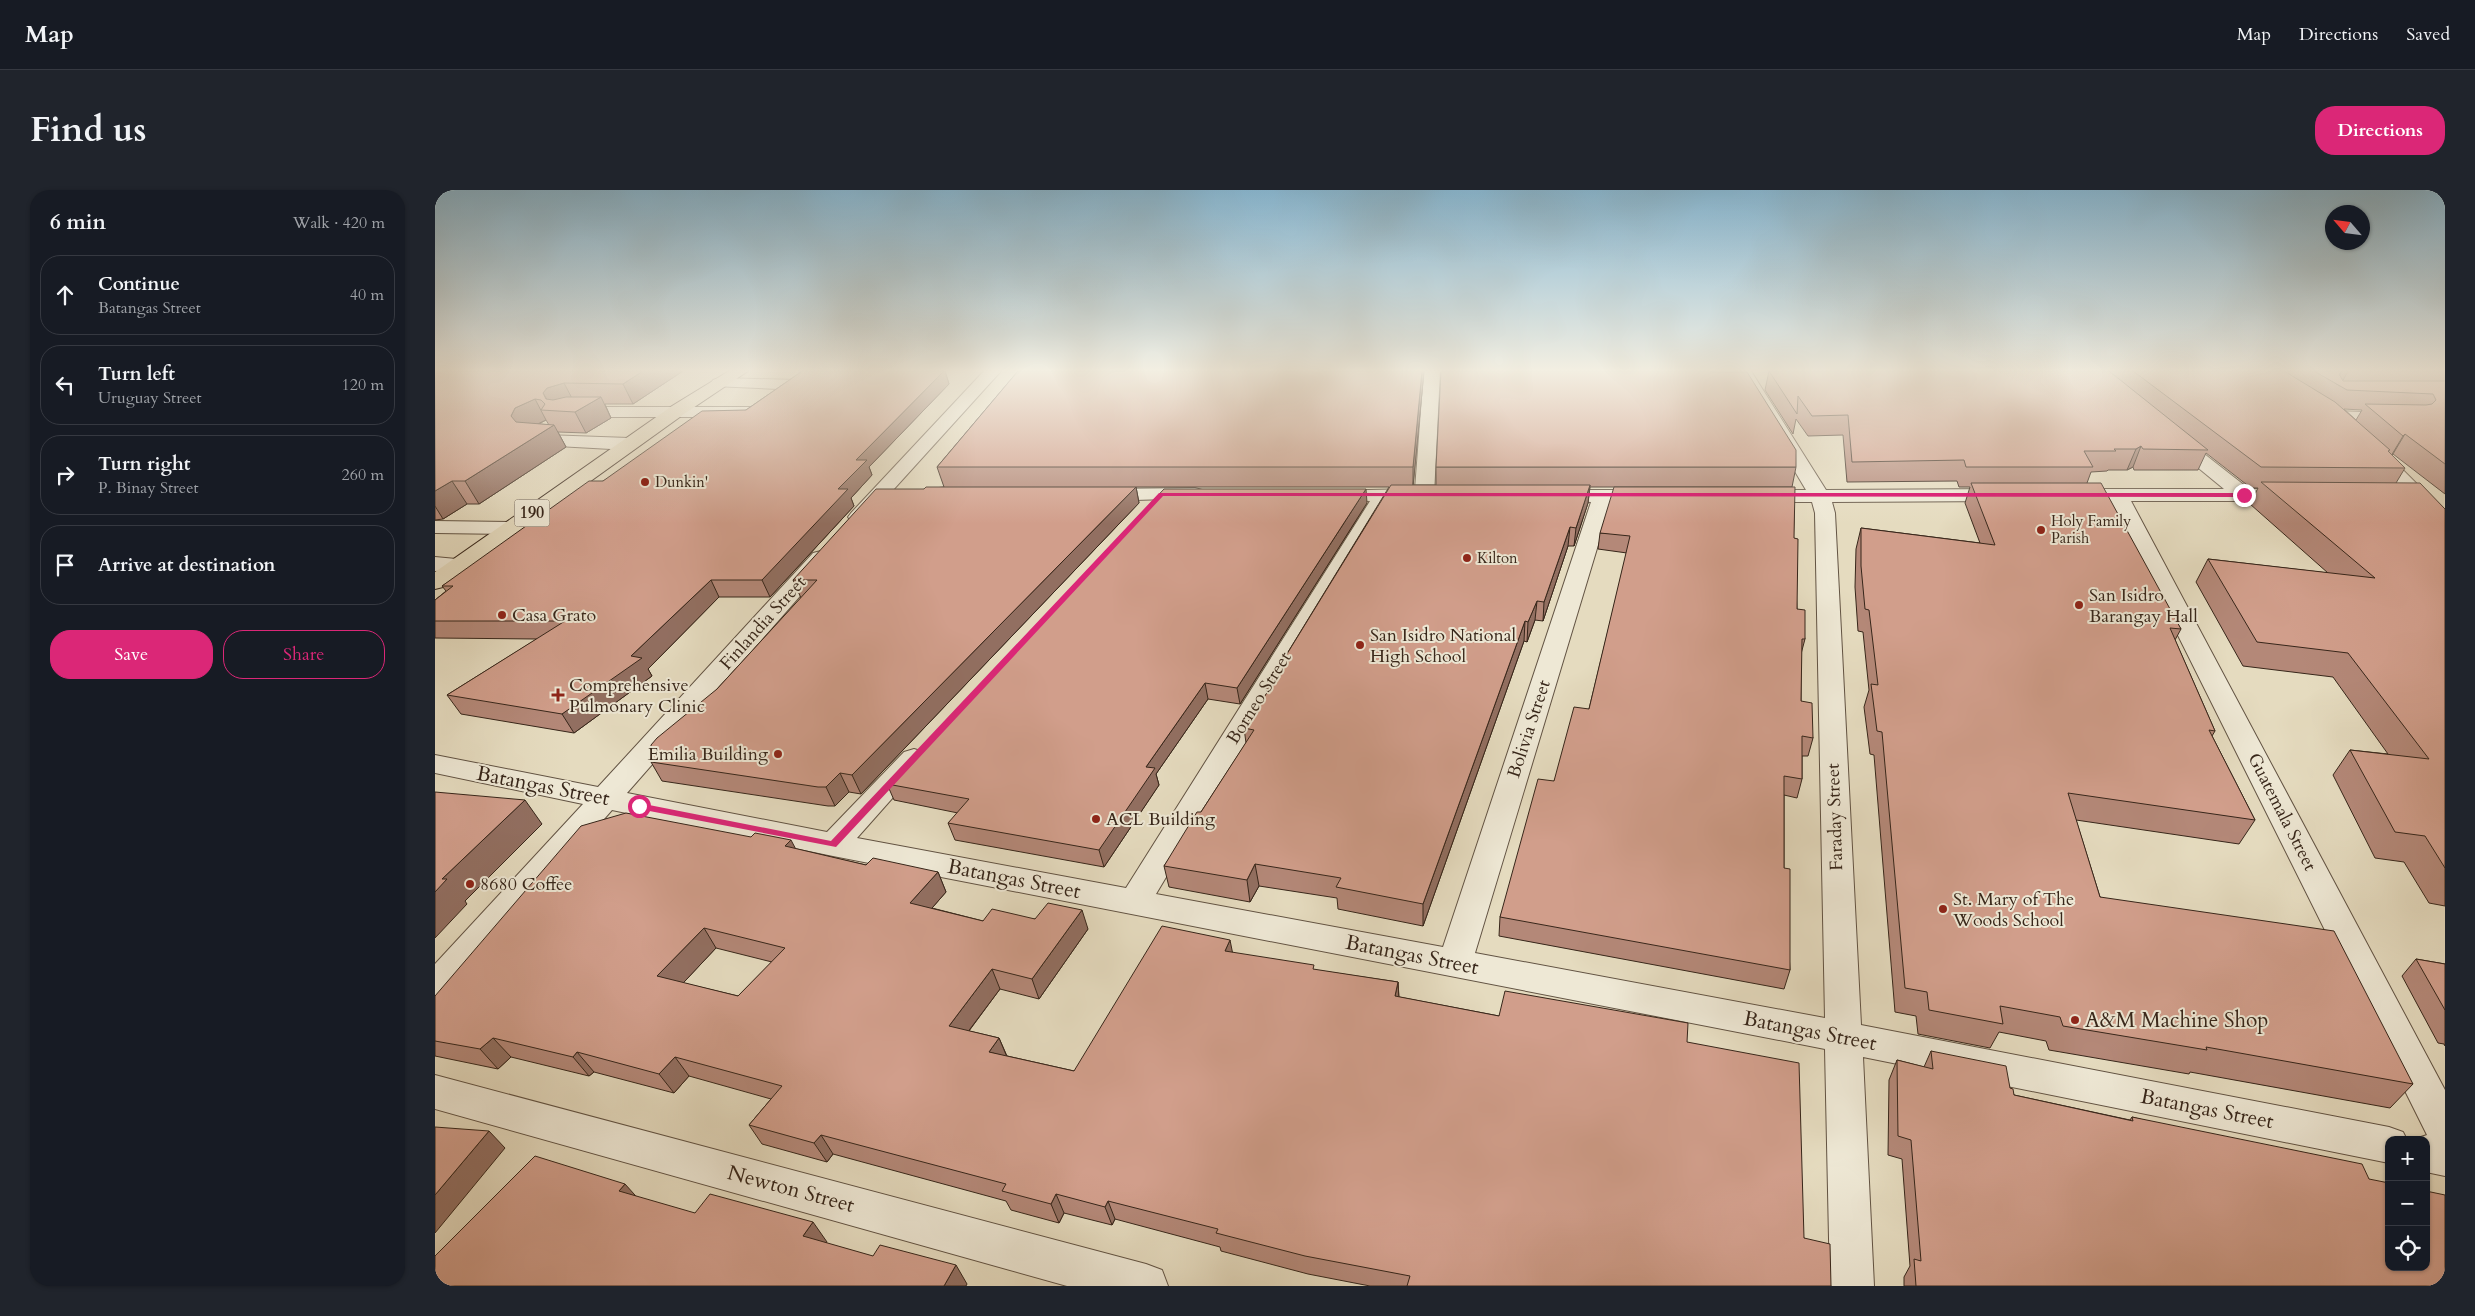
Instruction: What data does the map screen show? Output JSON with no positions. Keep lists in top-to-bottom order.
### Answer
{
  "streets": {
    "main road": ["190"],
    "street": [
      "Finlandia Street",
      "Borneo Street",
      "Bolivia Street",
      "Batangas Street",
      "Guatemala Street",
      "Faraday Street",
      "Newton Street"
    ]
  },
  "crossings": [
    ["Finlandia Street", "Batangas Street"],
    ["Borneo Street", "Batangas Street"],
    ["Bolivia Street", "Batangas Street"],
    ["Batangas Street", "Faraday Street"]
  ],
  "places": {
    "other": [
      "Dunkin'",
      "Holy Family Parish",
      "Kilton",
      "San Isidro Barangay Hall",
      "Casa Grato",
      "San Isidro National High School",
      "Emilia Building",
      "ACL Building",
      "8680 Coffee",
      "St. Mary of The Woods School",
      "A&M Machine Shop"
    ],
    "health": ["Comprehensive Pulmonary Clinic"]
  },
  "north": "top left",
  "page": {
    "header": "Map",
    "nav": ["Map", "Directions", "Saved"],
    "title": "Find us",
    "buttons": [
      "Directions",
      ["Save", "Share"]
    ],
    "heading": ["6 min", "Walk · 420 m"],
    "list": [
      ["Continue", "Batangas Street", "40 m"],
      ["Turn left", "Uruguay Street", "120 m"],
      ["Turn right", "P. Binay Street", "260 m"],
      "Arrive at destination"
    ],
    "map_buttons": ["+", "−"]
  }
}
